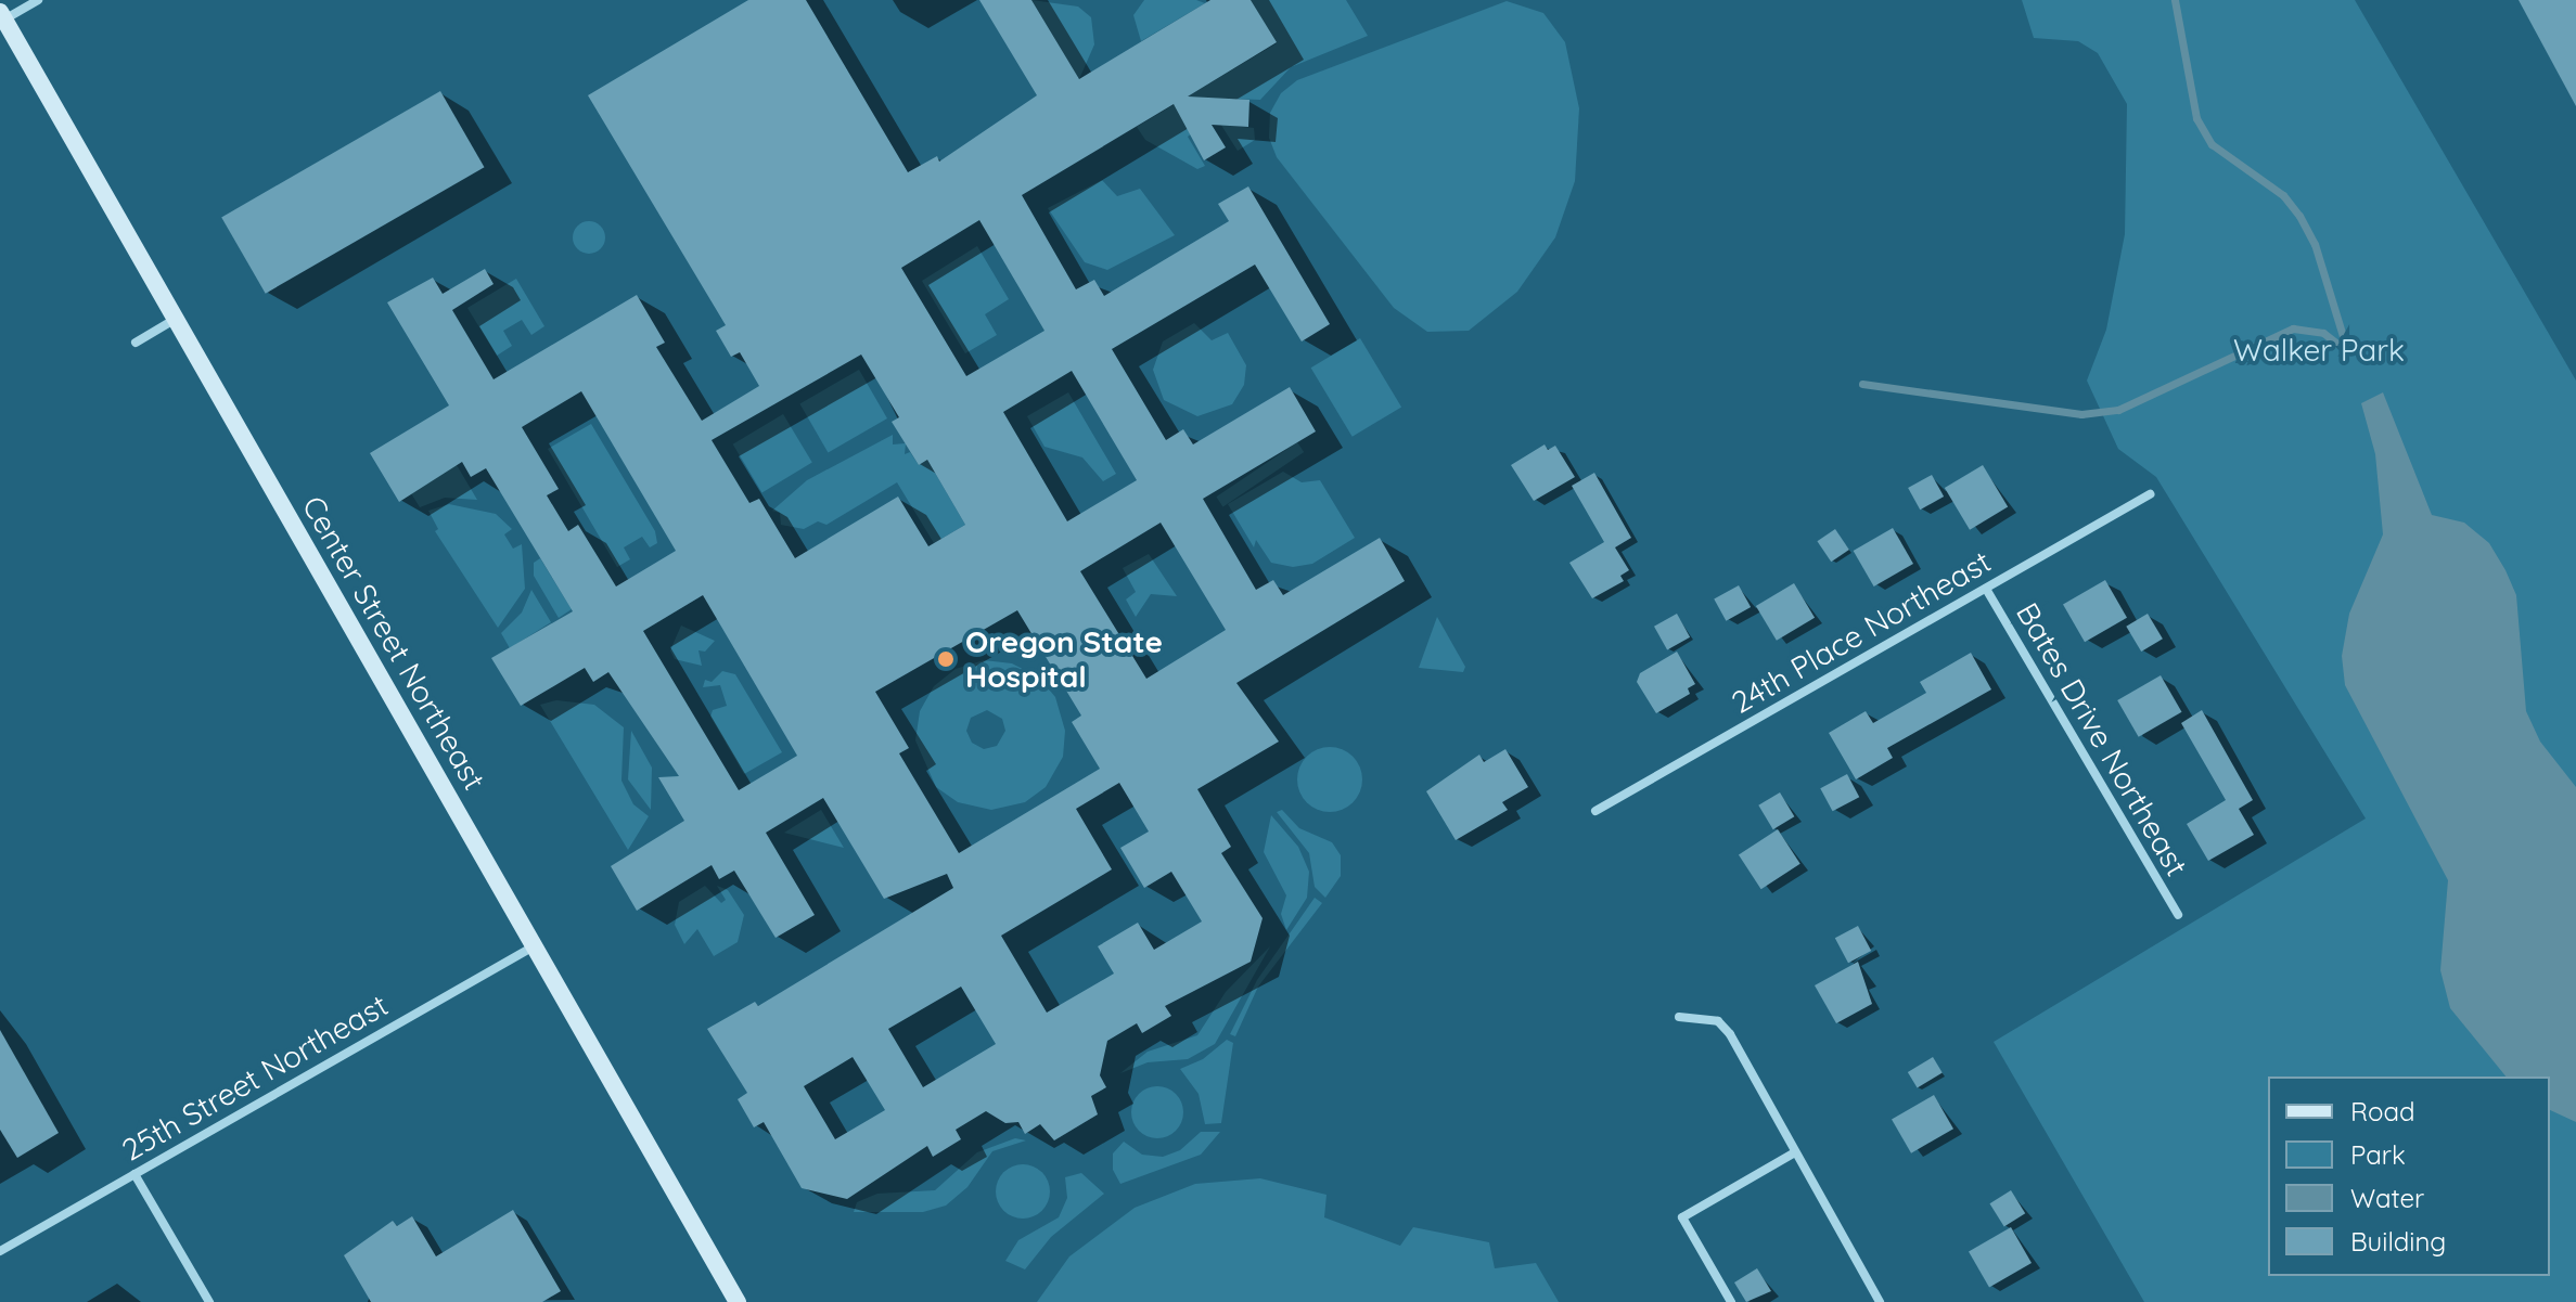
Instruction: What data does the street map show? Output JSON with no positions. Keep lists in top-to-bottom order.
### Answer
{
  "streets": {
    "main road": ["Center Street Northeast"],
    "street": ["24th Place Northeast", "Bates Drive Northeast", "25th Street Northeast"]
  },
  "crossings": [
    ["24th Place Northeast", "Bates Drive Northeast"],
    ["Center Street Northeast", "25th Street Northeast"]
  ],
  "parks": ["Walker Park"],
  "places": ["Oregon State Hospital"],
  "legend": [
    "Road",
    "Park",
    "Water",
    "Building"
  ]
}
